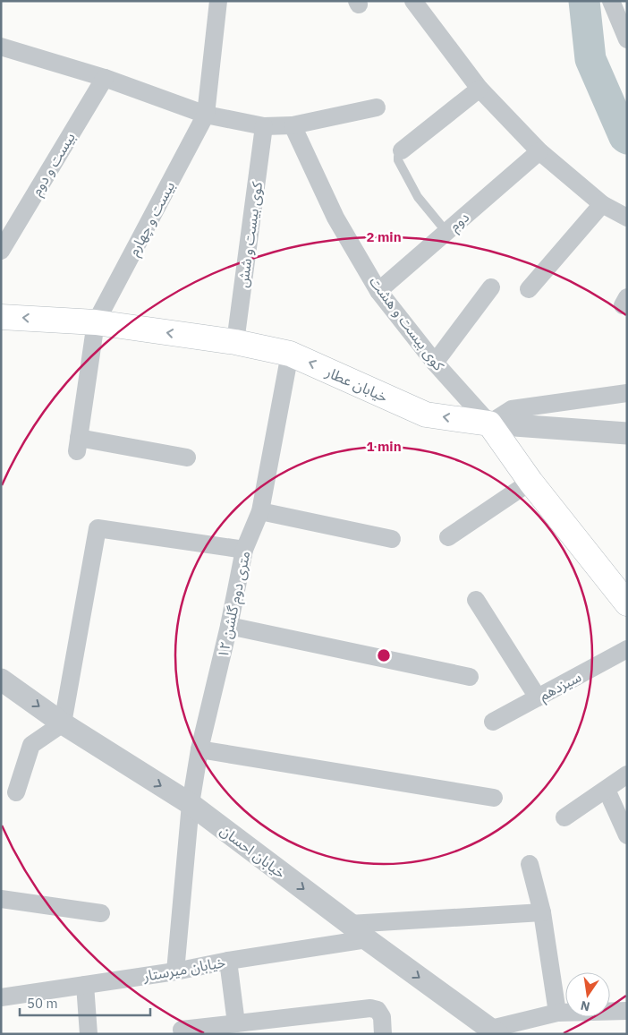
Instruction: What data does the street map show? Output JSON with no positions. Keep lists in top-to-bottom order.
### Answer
{
  "streets": {
    "main road": ["خیابان عطار"],
    "street": [
      "بیست و دوم",
      "بیست و چهارم",
      "دوم",
      "کوی بیست و شش",
      "کوی بیست و هشت",
      "۱۲ متری دوم گلشن",
      "سیزدهم",
      "خیابان احسان",
      "خیابان میرستار"
    ]
  },
  "crossings": [
    ["بیست و چهارم", "خیابان عطار"],
    ["دوم", "کوی بیست و هشت"],
    ["کوی بیست و شش", "خیابان عطار"],
    ["کوی بیست و هشت", "خیابان عطار"],
    ["خیابان عطار", "۱۲ متری دوم گلشن"],
    ["۱۲ متری دوم گلشن", "خیابان احسان"],
    ["۱۲ متری دوم گلشن", "خیابان میرستار"],
    ["خیابان احسان", "خیابان میرستار"]
  ],
  "one_way": ["خیابان عطار", "خیابان احسان"],
  "scale_bar": "50 m",
  "north": "bottom",
  "rings": ["2 min", "1 min"]
}
